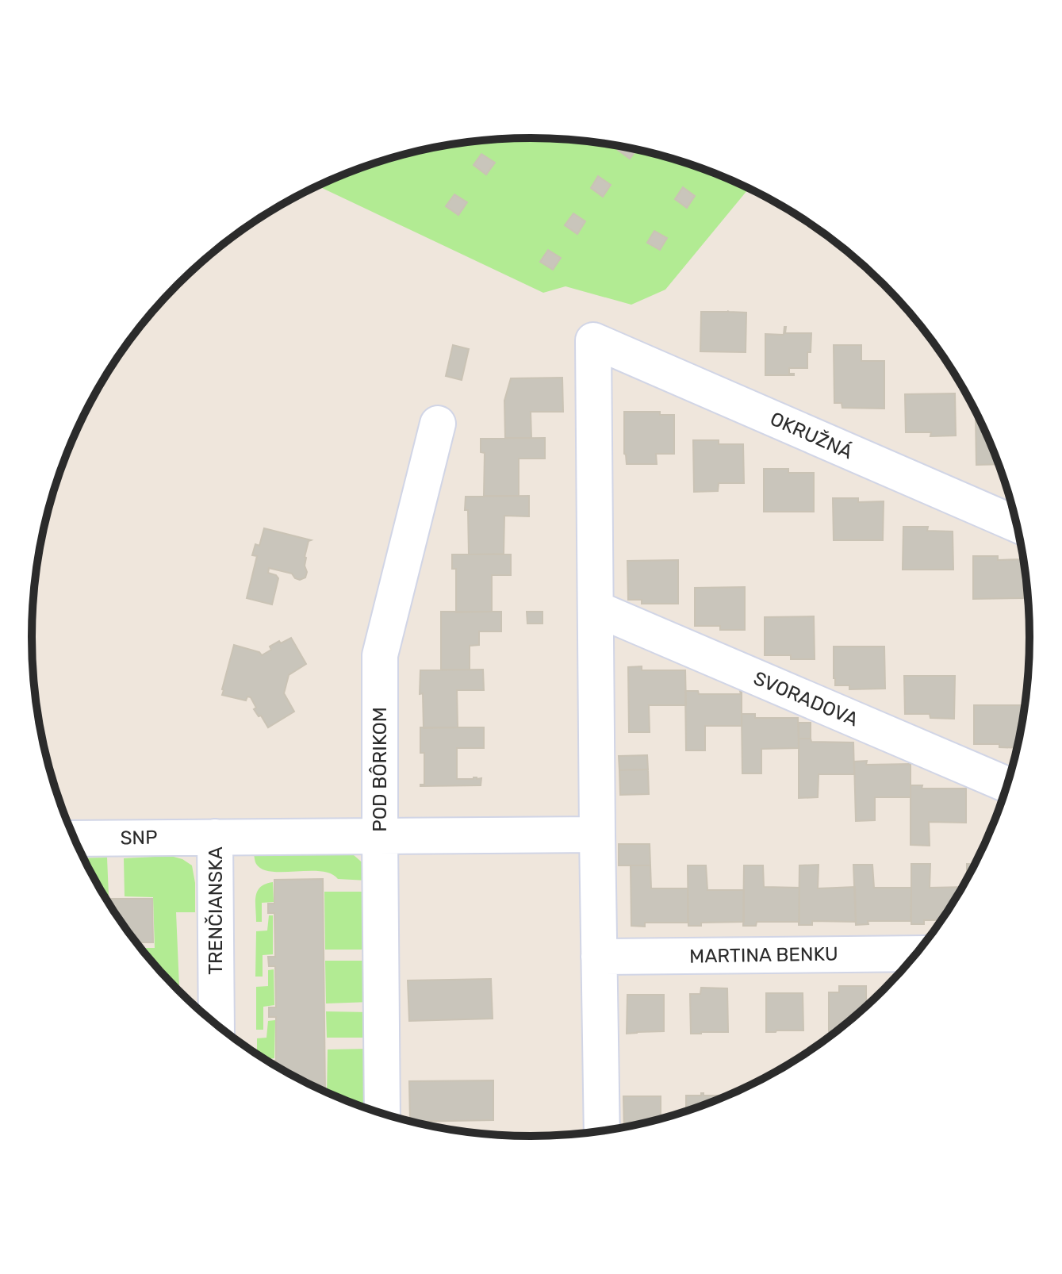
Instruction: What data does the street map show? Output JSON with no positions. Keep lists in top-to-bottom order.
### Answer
{
  "streets": {
    "street": [
      "OKRUŽNÁ",
      "SVORADOVA",
      "POD BÔRIKOM",
      "SNP",
      "TRENČIANSKA",
      "MARTINA BENKU"
    ]
  },
  "crossings": [
    ["OKRUŽNÁ", "SVORADOVA"],
    ["POD BÔRIKOM", "TRENČIANSKA"],
    ["SNP", "TRENČIANSKA"]
  ]
}
